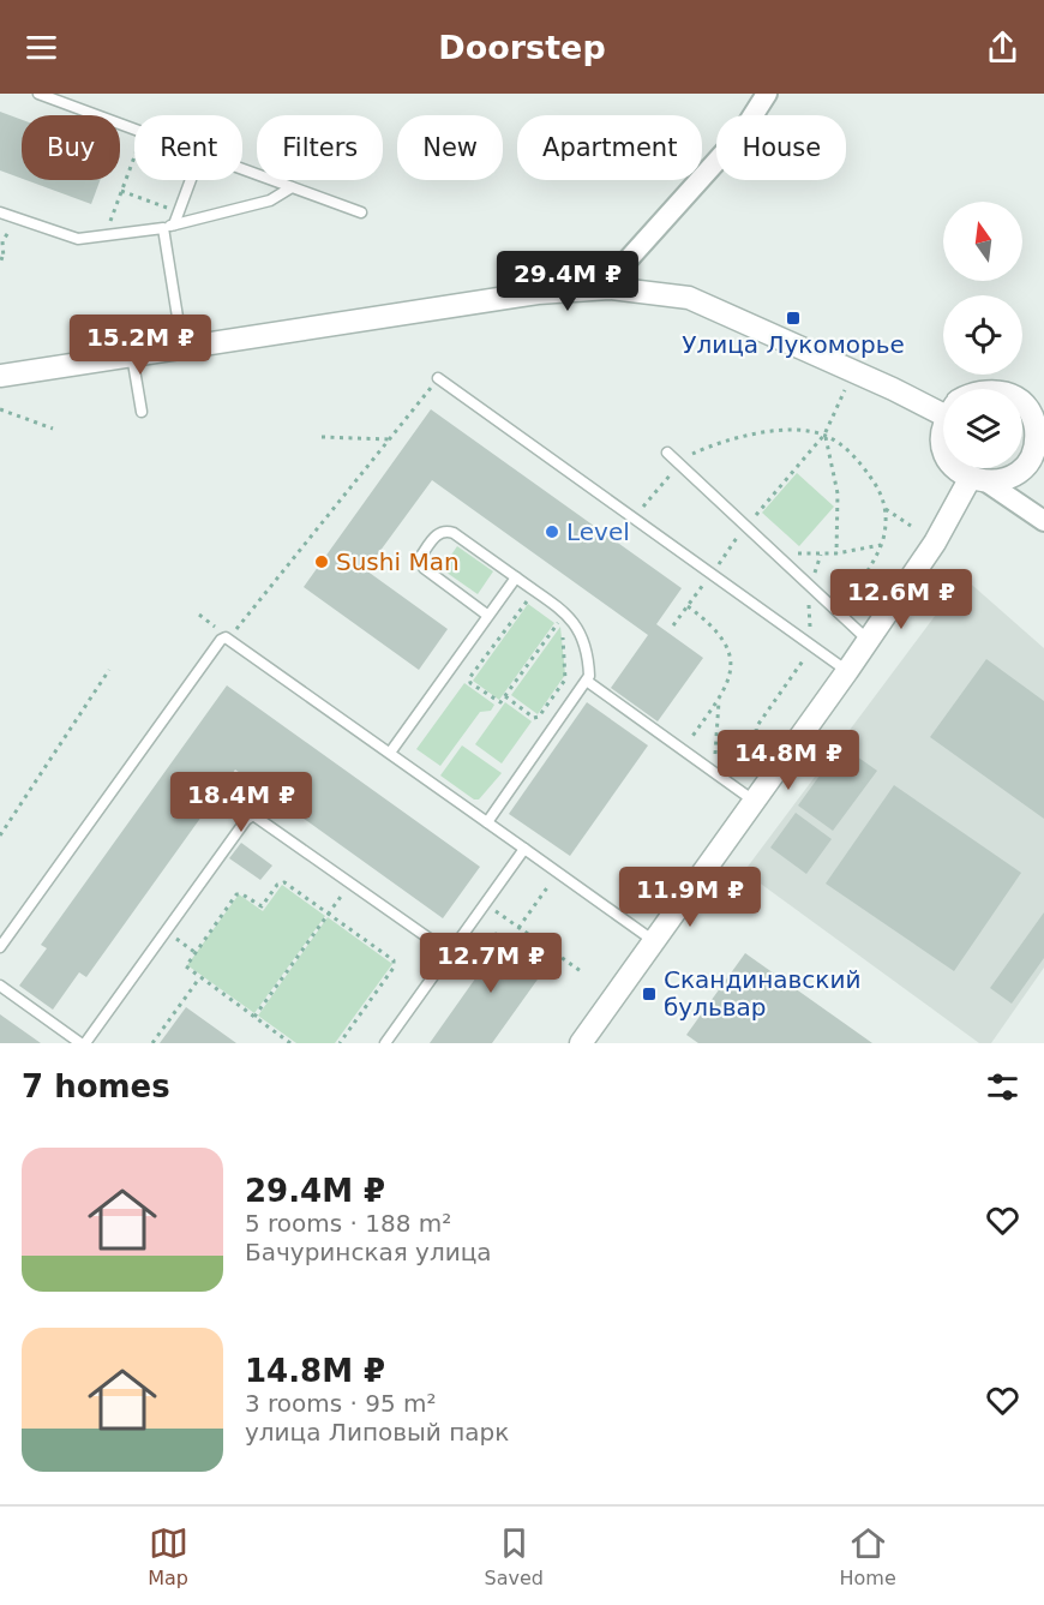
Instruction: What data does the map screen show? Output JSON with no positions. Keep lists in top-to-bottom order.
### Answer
{
  "places": {
    "transit": ["Улица Лукоморье", "Скандинавский бульвар"],
    "other": ["Level", "Sushi Man"]
  },
  "north": "top",
  "page": {
    "header": "Doorstep",
    "chip": [
      "Buy",
      "Rent",
      "Filters",
      "New",
      "Apartment",
      "House"
    ],
    "price": [
      "29.4M ₽",
      "15.2M ₽",
      "12.6M ₽",
      "14.8M ₽",
      "18.4M ₽",
      "11.9M ₽",
      "12.7M ₽"
    ],
    "heading": "7 homes",
    "list": [
      {
        "name": "29.4M ₽",
        "note": "5 rooms · 188 m² · Бачуринская улица"
      },
      {
        "name": "14.8M ₽",
        "note": "3 rooms · 95 m² · улица Липовый парк"
      }
    ],
    "tabs": ["Map", "Saved", "Home"]
  }
}
